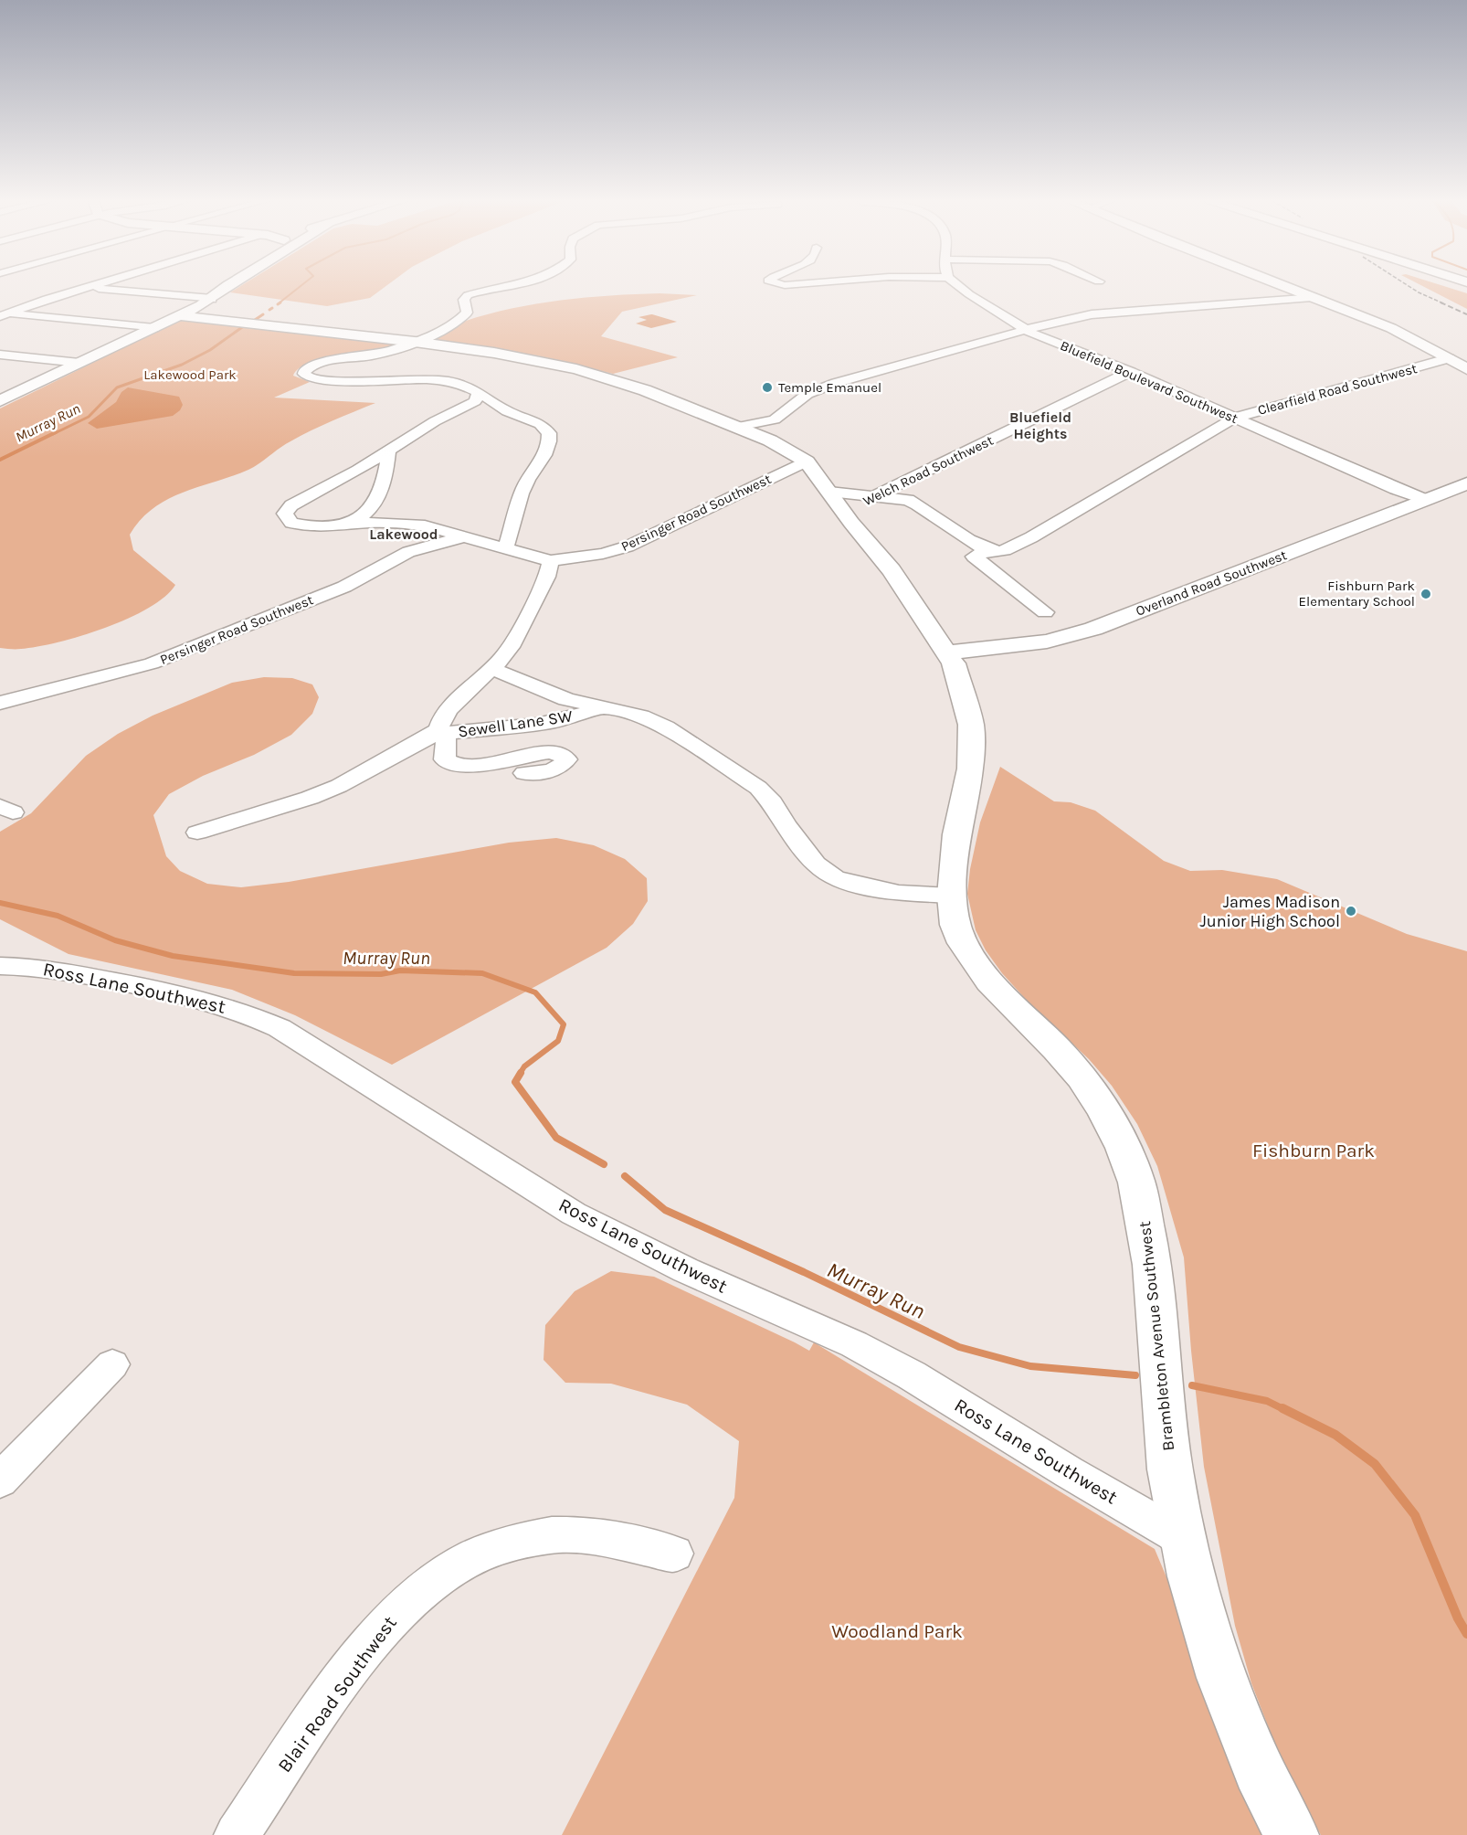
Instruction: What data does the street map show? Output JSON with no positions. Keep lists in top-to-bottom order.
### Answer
{
  "streets": {
    "main road": ["Overland Road Southwest", "Brambleton Avenue Southwest"],
    "street": [
      "Bluefield Boulevard Southwest",
      "Clearfield Road Southwest",
      "Welch Road Southwest",
      "Persinger Road Southwest",
      "Sewell Lane SW",
      "Ross Lane Southwest",
      "Blair Road Southwest"
    ]
  },
  "crossings": [
    ["Bluefield Boulevard Southwest", "Clearfield Road Southwest"],
    ["Bluefield Boulevard Southwest", "Welch Road Southwest"],
    ["Bluefield Boulevard Southwest", "Overland Road Southwest"],
    ["Welch Road Southwest", "Brambleton Avenue Southwest"],
    ["Persinger Road Southwest", "Brambleton Avenue Southwest"],
    ["Overland Road Southwest", "Brambleton Avenue Southwest"],
    ["Ross Lane Southwest", "Brambleton Avenue Southwest"]
  ],
  "districts": ["Bluefield Heights", "Lakewood"],
  "water": ["Murray Run"],
  "parks": ["Lakewood Park", "Fishburn Park", "Woodland Park"],
  "places": ["Temple Emanuel", "Fishburn Park Elementary School", "James Madison Junior High School"]
}
